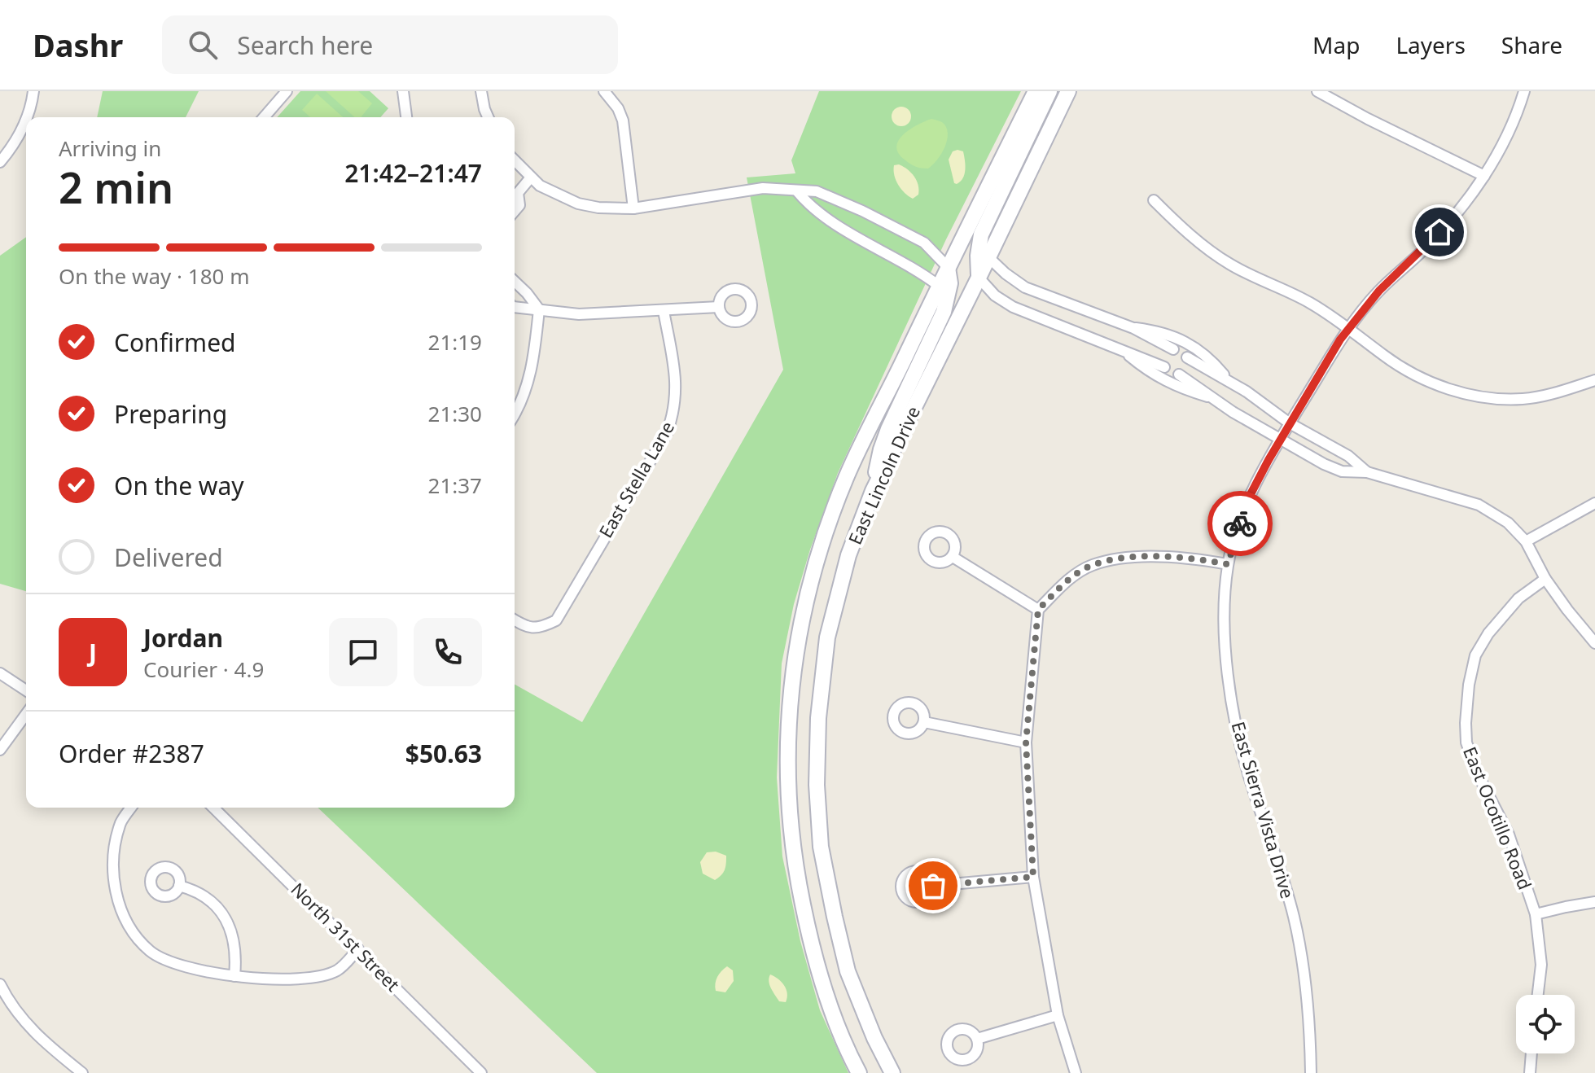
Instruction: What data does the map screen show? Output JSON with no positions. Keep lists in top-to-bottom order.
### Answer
{
  "streets": {
    "main road": ["East Lincoln Drive"],
    "street": [
      "East Stella Lane",
      "East Sierra Vista Drive",
      "East Ocotillo Road",
      "North 31st Street"
    ]
  },
  "page": {
    "header": "Dashr",
    "search": "Search here",
    "nav": ["Map", "Layers", "Share"],
    "heading": ["2 min", "Arriving in", "21:42–21:47"],
    "panel": [
      "Jordan",
      "Courier · 4.9",
      "Order #2387",
      "$50.63"
    ],
    "bar": "On the way · 180 m",
    "list": [
      ["Confirmed", "21:19"],
      ["Preparing", "21:30"],
      ["On the way", "21:37"],
      "Delivered"
    ],
    "round": "J"
  }
}
